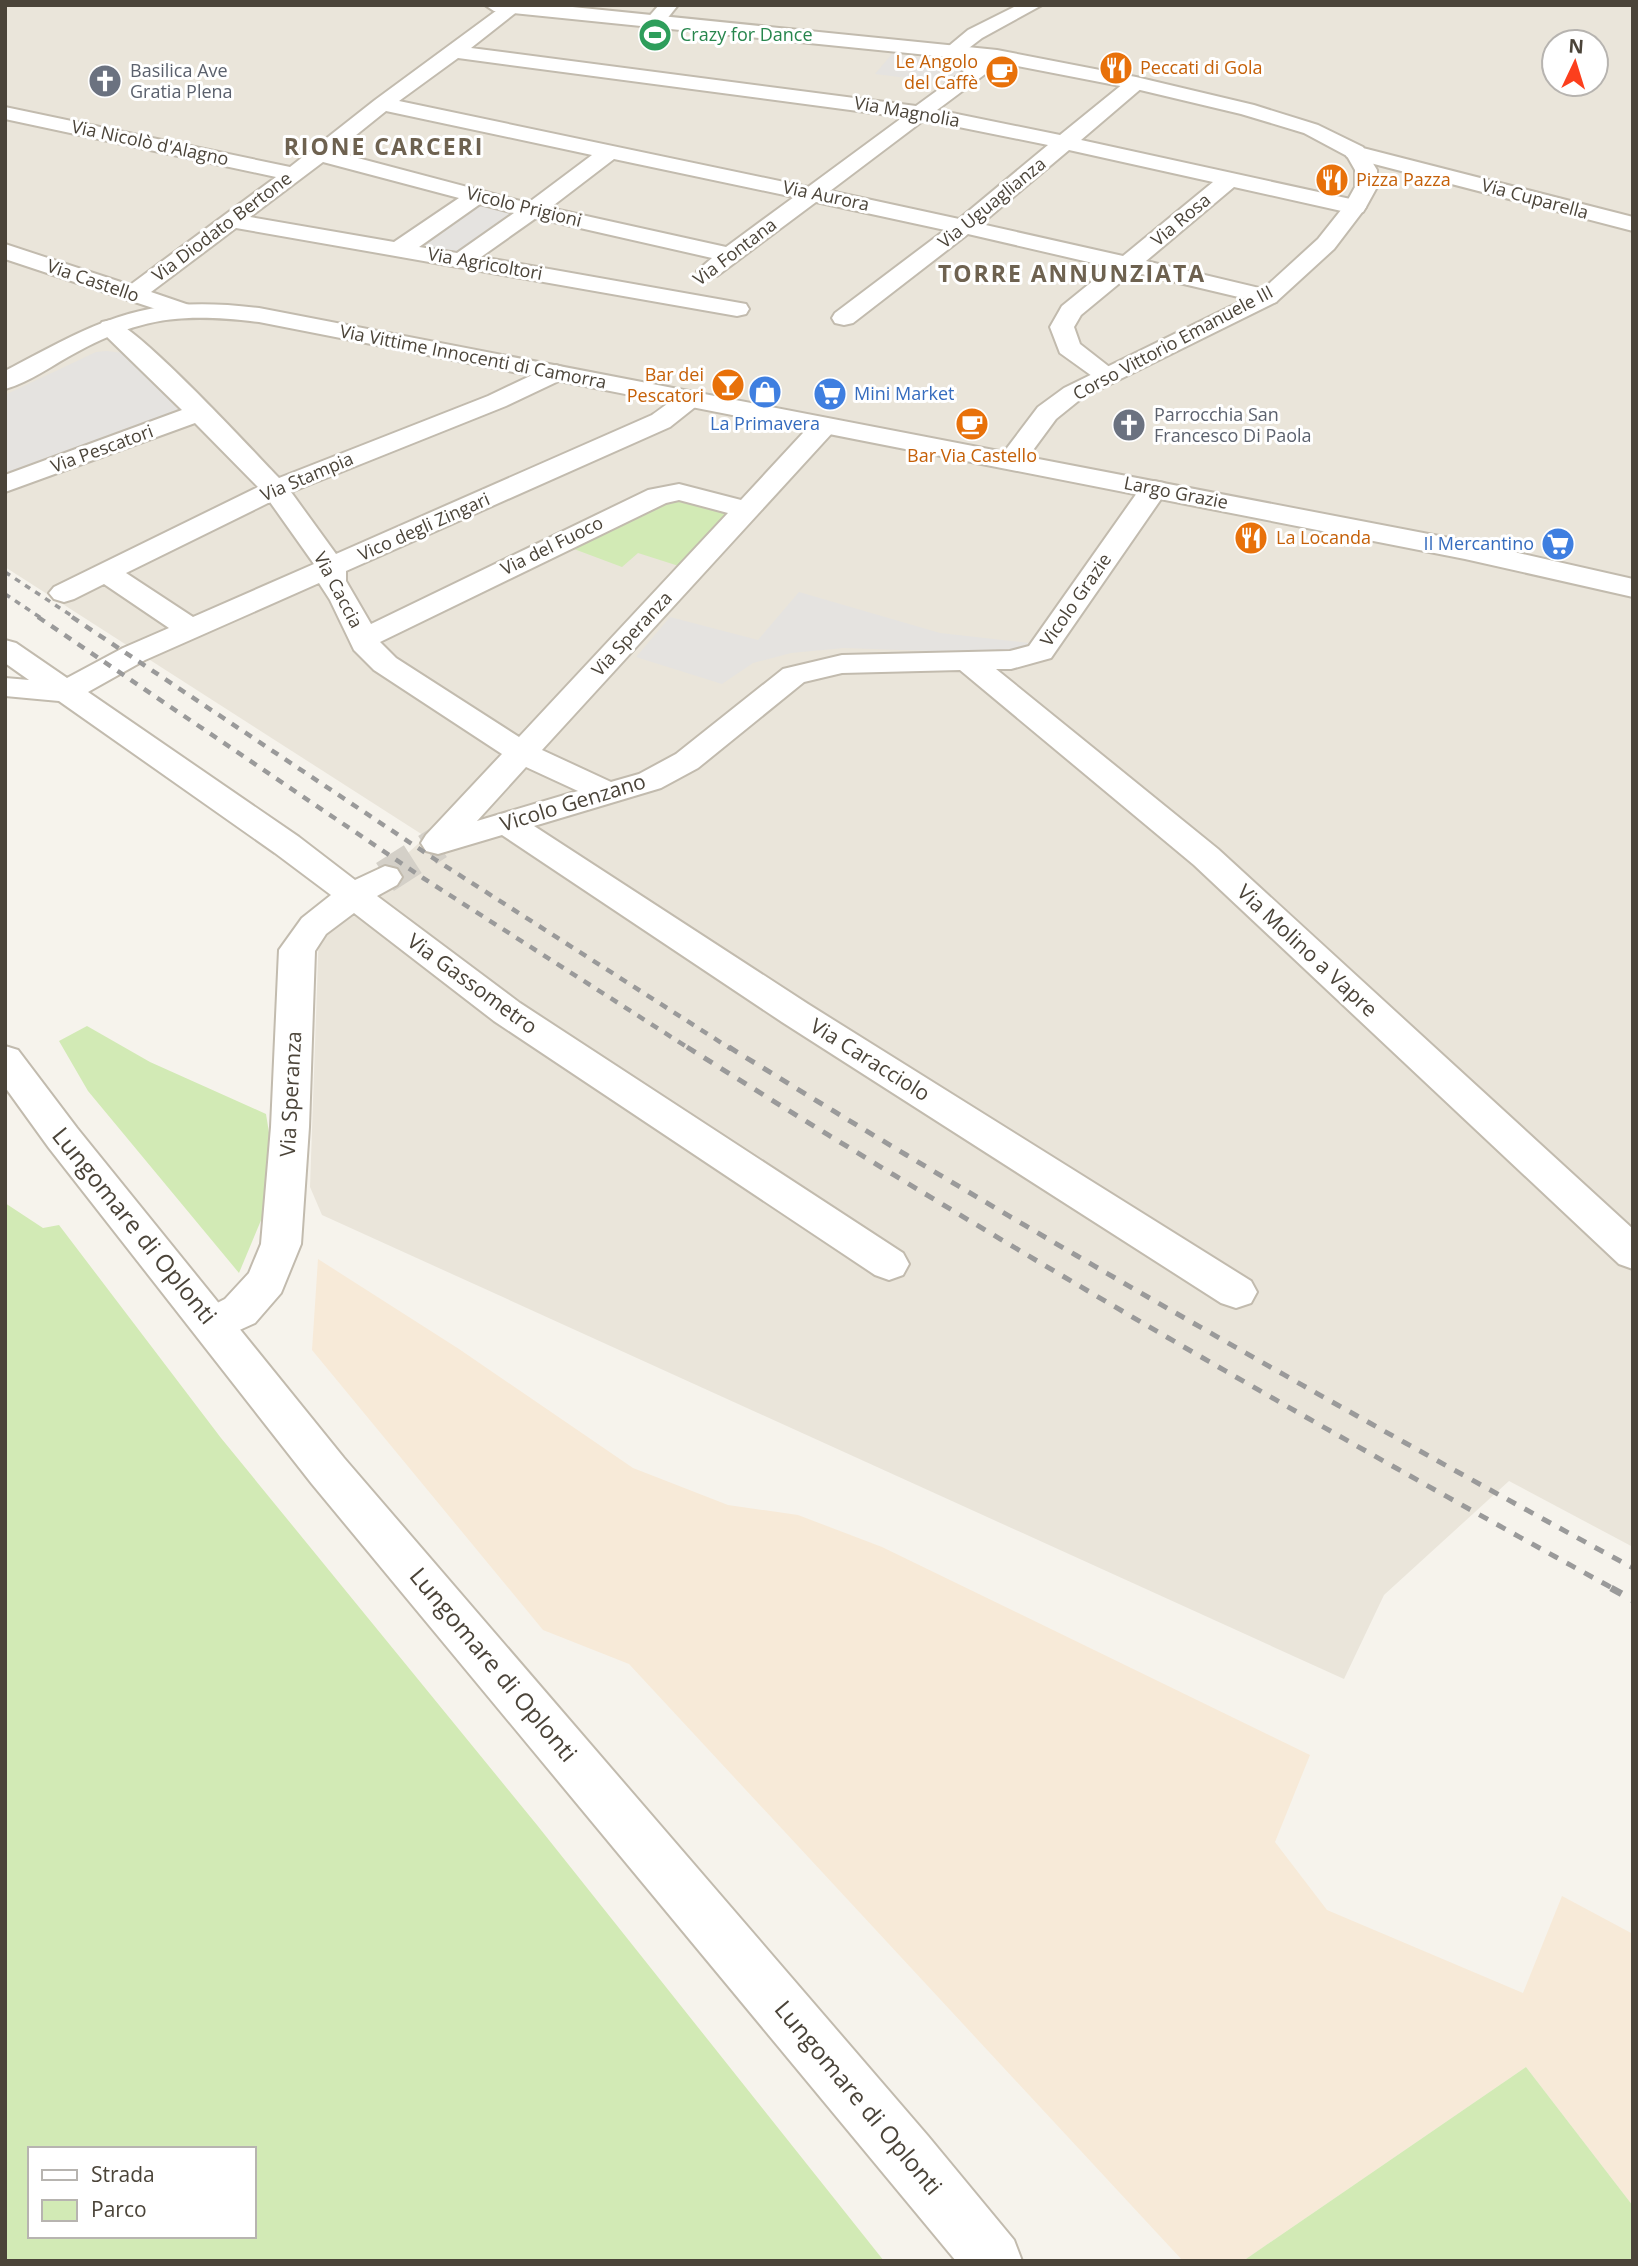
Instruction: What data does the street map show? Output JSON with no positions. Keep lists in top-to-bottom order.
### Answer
{
  "streets": {
    "street": [
      "Via Magnolia",
      "Via Nicolò d'Alagno",
      "Via Aurora",
      "Via Cuparella",
      "Via Uguaglianza",
      "Vicolo Prigioni",
      "Via Rosa",
      "Via Diodato Bertone",
      "Via Fontana",
      "Via Agricoltori",
      "Via Castello",
      "Corso Vittorio Emanuele III",
      "Via Vittime Innocenti di Camorra",
      "Via Pescatori",
      "Via Stampia",
      "Largo Grazie",
      "Vico degli Zingari",
      "Via del Fuoco",
      "Via Caccia",
      "Vicolo Grazie",
      "Via Speranza",
      "Vicolo Genzano",
      "Via Molino a Vapre",
      "Via Gassometro",
      "Via Caracciolo",
      "Lungomare di Oplonti"
    ]
  },
  "crossings": [
    ["Via Magnolia", "Via Uguaglianza"],
    ["Via Magnolia", "Via Rosa"],
    ["Via Magnolia", "Via Diodato Bertone"],
    ["Via Magnolia", "Via Fontana"],
    ["Via Magnolia", "Corso Vittorio Emanuele III"],
    ["Via Nicolò d'Alagno", "Via Diodato Bertone"],
    ["Via Aurora", "Via Uguaglianza"],
    ["Via Aurora", "Via Rosa"],
    ["Via Aurora", "Via Diodato Bertone"],
    ["Via Aurora", "Via Fontana"],
    ["Via Aurora", "Corso Vittorio Emanuele III"],
    ["Via Cuparella", "Corso Vittorio Emanuele III"],
    ["Vicolo Prigioni", "Via Diodato Bertone"],
    ["Vicolo Prigioni", "Via Fontana"],
    ["Via Rosa", "Corso Vittorio Emanuele III"],
    ["Via Diodato Bertone", "Via Agricoltori"],
    ["Via Diodato Bertone", "Via Castello"],
    ["Via Diodato Bertone", "Via Vittime Innocenti di Camorra"],
    ["Via Diodato Bertone", "Via Caccia"],
    ["Via Fontana", "Via Agricoltori"],
    ["Via Castello", "Via Vittime Innocenti di Camorra"],
    ["Corso Vittorio Emanuele III", "Via Vittime Innocenti di Camorra"],
    ["Corso Vittorio Emanuele III", "Largo Grazie"],
    ["Via Vittime Innocenti di Camorra", "Via Stampia"],
    ["Via Vittime Innocenti di Camorra", "Largo Grazie"],
    ["Via Vittime Innocenti di Camorra", "Vico degli Zingari"],
    ["Via Vittime Innocenti di Camorra", "Via Speranza"],
    ["Via Pescatori", "Via Caccia"],
    ["Via Stampia", "Via Caccia"],
    ["Largo Grazie", "Vicolo Grazie"],
    ["Vico degli Zingari", "Via Caccia"],
    ["Vico degli Zingari", "Via Gassometro"],
    ["Via del Fuoco", "Via Caccia"],
    ["Via del Fuoco", "Via Speranza"],
    ["Via Caccia", "Via Speranza"],
    ["Via Caccia", "Vicolo Genzano"],
    ["Vicolo Grazie", "Vicolo Genzano"],
    ["Vicolo Grazie", "Via Molino a Vapre"],
    ["Via Speranza", "Vicolo Genzano"],
    ["Via Speranza", "Via Gassometro"],
    ["Via Speranza", "Lungomare di Oplonti"],
    ["Vicolo Genzano", "Via Molino a Vapre"],
    ["Vicolo Genzano", "Via Caracciolo"]
  ],
  "districts": ["RIONE CARCERI", "TORRE ANNUNZIATA"],
  "places": {
    "sports": ["Crazy for Dance"],
    "restaurant": ["Peccati di Gola", "Pizza Pazza", "La Locanda"],
    "cafe": ["Le Angolo del Caffè", "Bar Via Castello"],
    "church": ["Basilica Ave Gratia Plena", "Parrocchia San Francesco Di Paola"],
    "bar": ["Bar dei Pescatori"],
    "shop": ["La Primavera"],
    "supermarket": ["Mini Market", "Il Mercantino"]
  },
  "legend": ["Strada", "Parco"],
  "north": "top"
}
